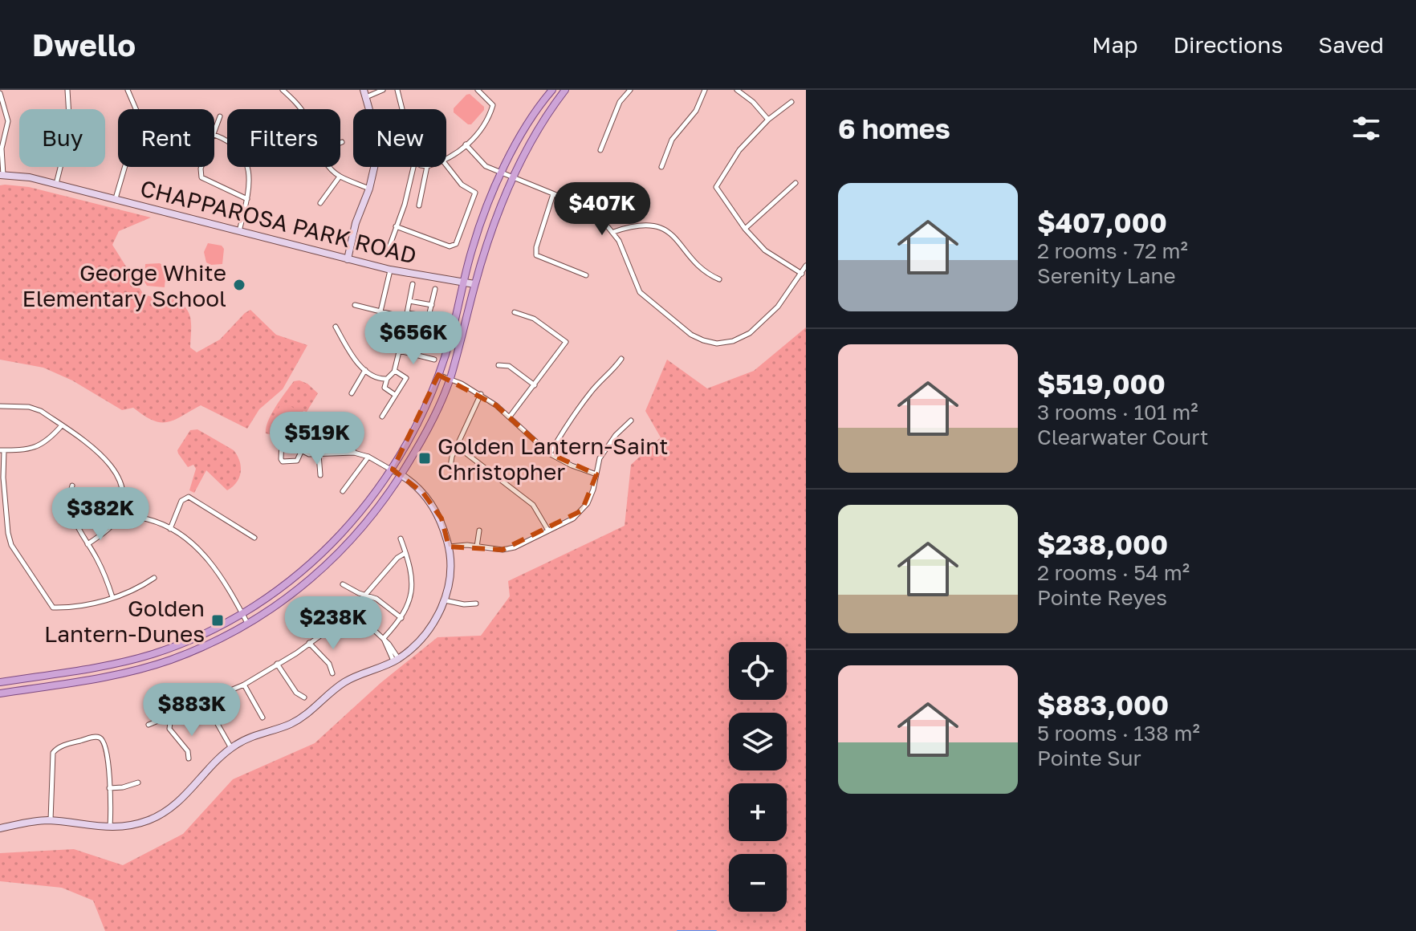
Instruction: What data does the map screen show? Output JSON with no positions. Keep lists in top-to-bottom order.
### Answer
{
  "streets": {
    "street": ["CHAPPAROSA PARK ROAD"]
  },
  "places": {
    "other": ["George White Elementary School"],
    "transit": ["Golden Lantern-Saint Christopher", "Golden Lantern-Dunes"]
  },
  "page": {
    "header": "Dwello",
    "nav": ["Map", "Directions", "Saved"],
    "heading": "6 homes",
    "chip": [
      "Buy",
      "Rent",
      "Filters",
      "New"
    ],
    "list": [
      {
        "name": "$407,000",
        "note": "2 rooms · 72 m² · Serenity Lane"
      },
      {
        "name": "$519,000",
        "note": "3 rooms · 101 m² · Clearwater Court"
      },
      {
        "name": "$238,000",
        "note": "2 rooms · 54 m² · Pointe Reyes"
      },
      {
        "name": "$883,000",
        "note": "5 rooms · 138 m² · Pointe Sur"
      }
    ],
    "price": [
      "$407K",
      "$656K",
      "$519K",
      "$382K",
      "$238K",
      "$883K"
    ],
    "map_buttons": ["+", "−"]
  }
}
